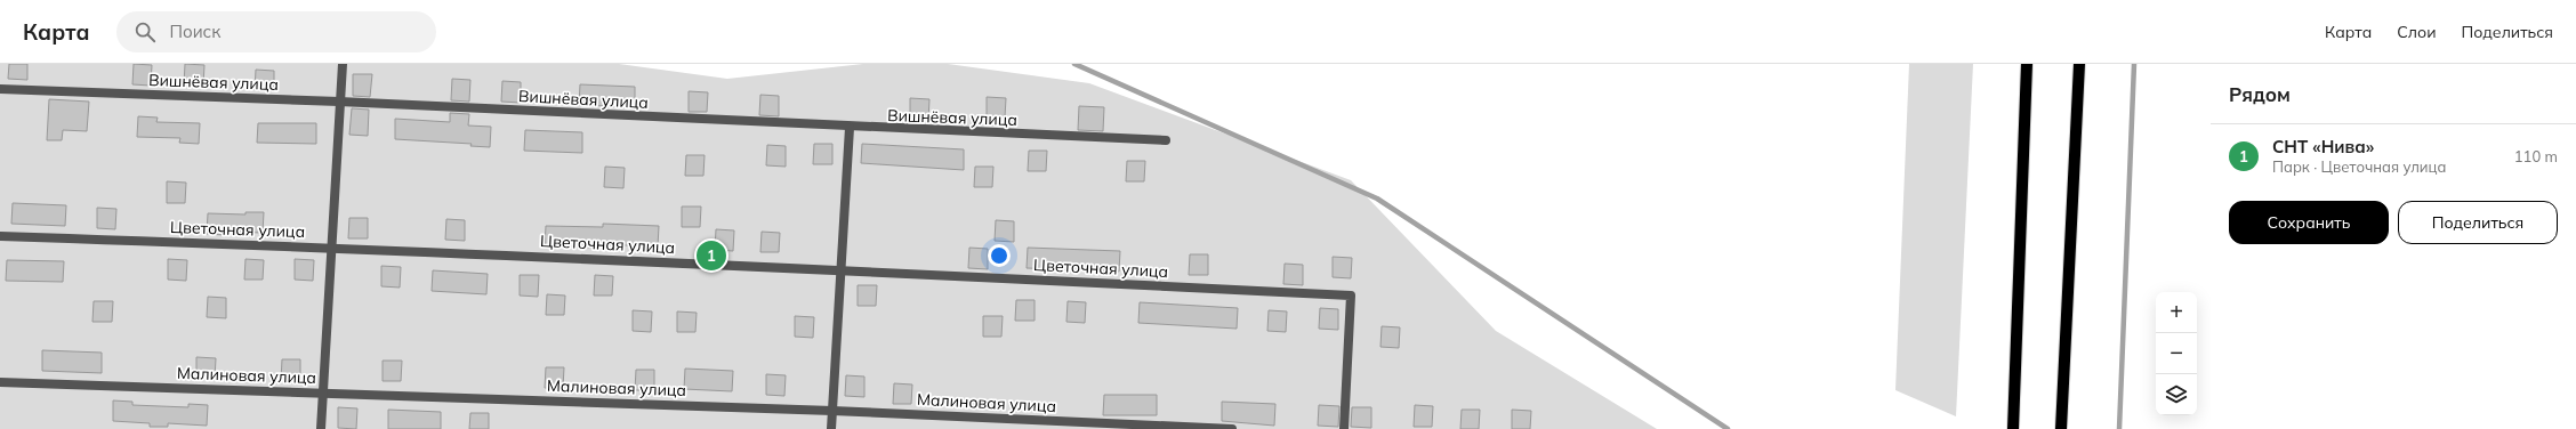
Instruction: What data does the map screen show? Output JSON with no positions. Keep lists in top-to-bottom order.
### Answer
{
  "streets": {
    "street": ["Вишнёвая улица", "Цветочная улица", "Малиновая улица"]
  },
  "page": {
    "header": "Карта",
    "search": "Поиск",
    "nav": ["Карта", "Слои", "Поделиться"],
    "heading": "Рядом",
    "list": [
      {
        "mark": "1",
        "name": "СНТ «Нива»",
        "note": "Парк · Цветочная улица",
        "value": "110 m"
      }
    ],
    "buttons": ["Сохранить", "Поделиться"],
    "pins": "1",
    "map_buttons": ["+", "−"]
  }
}
